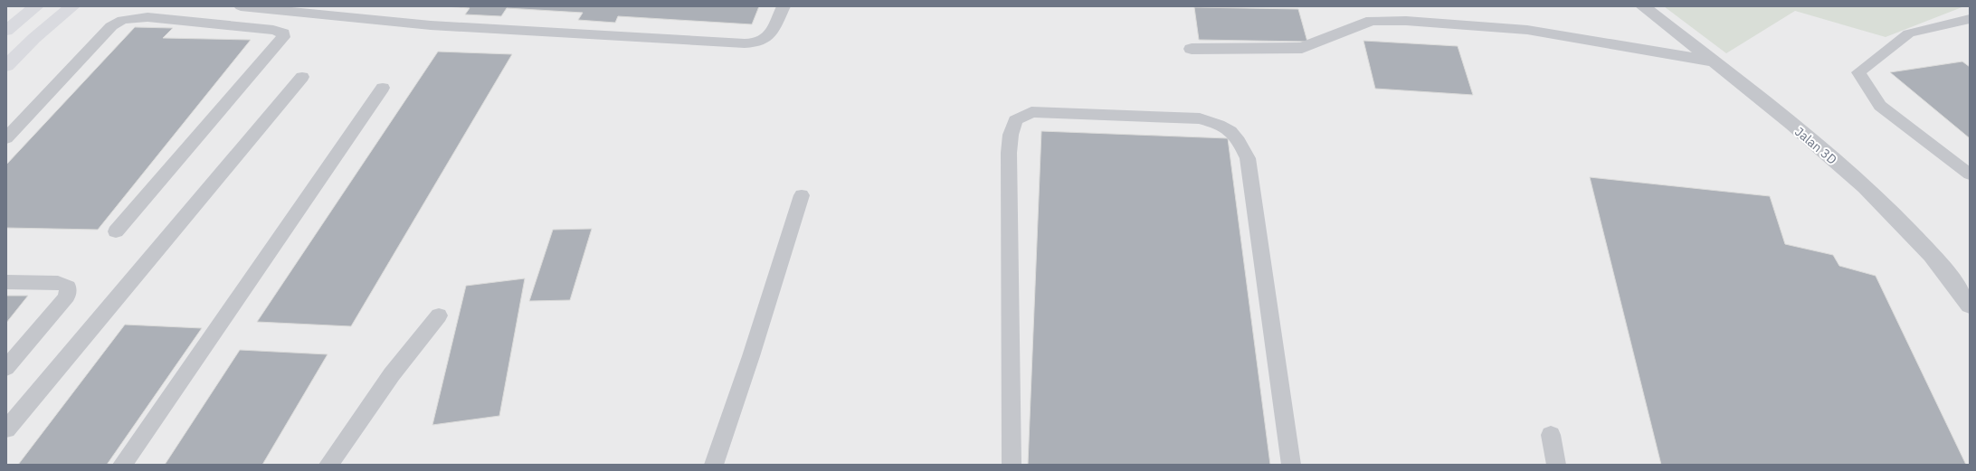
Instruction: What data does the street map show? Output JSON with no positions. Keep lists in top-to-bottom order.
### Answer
{
  "streets": {
    "street": ["Jalan 3D"]
  }
}
